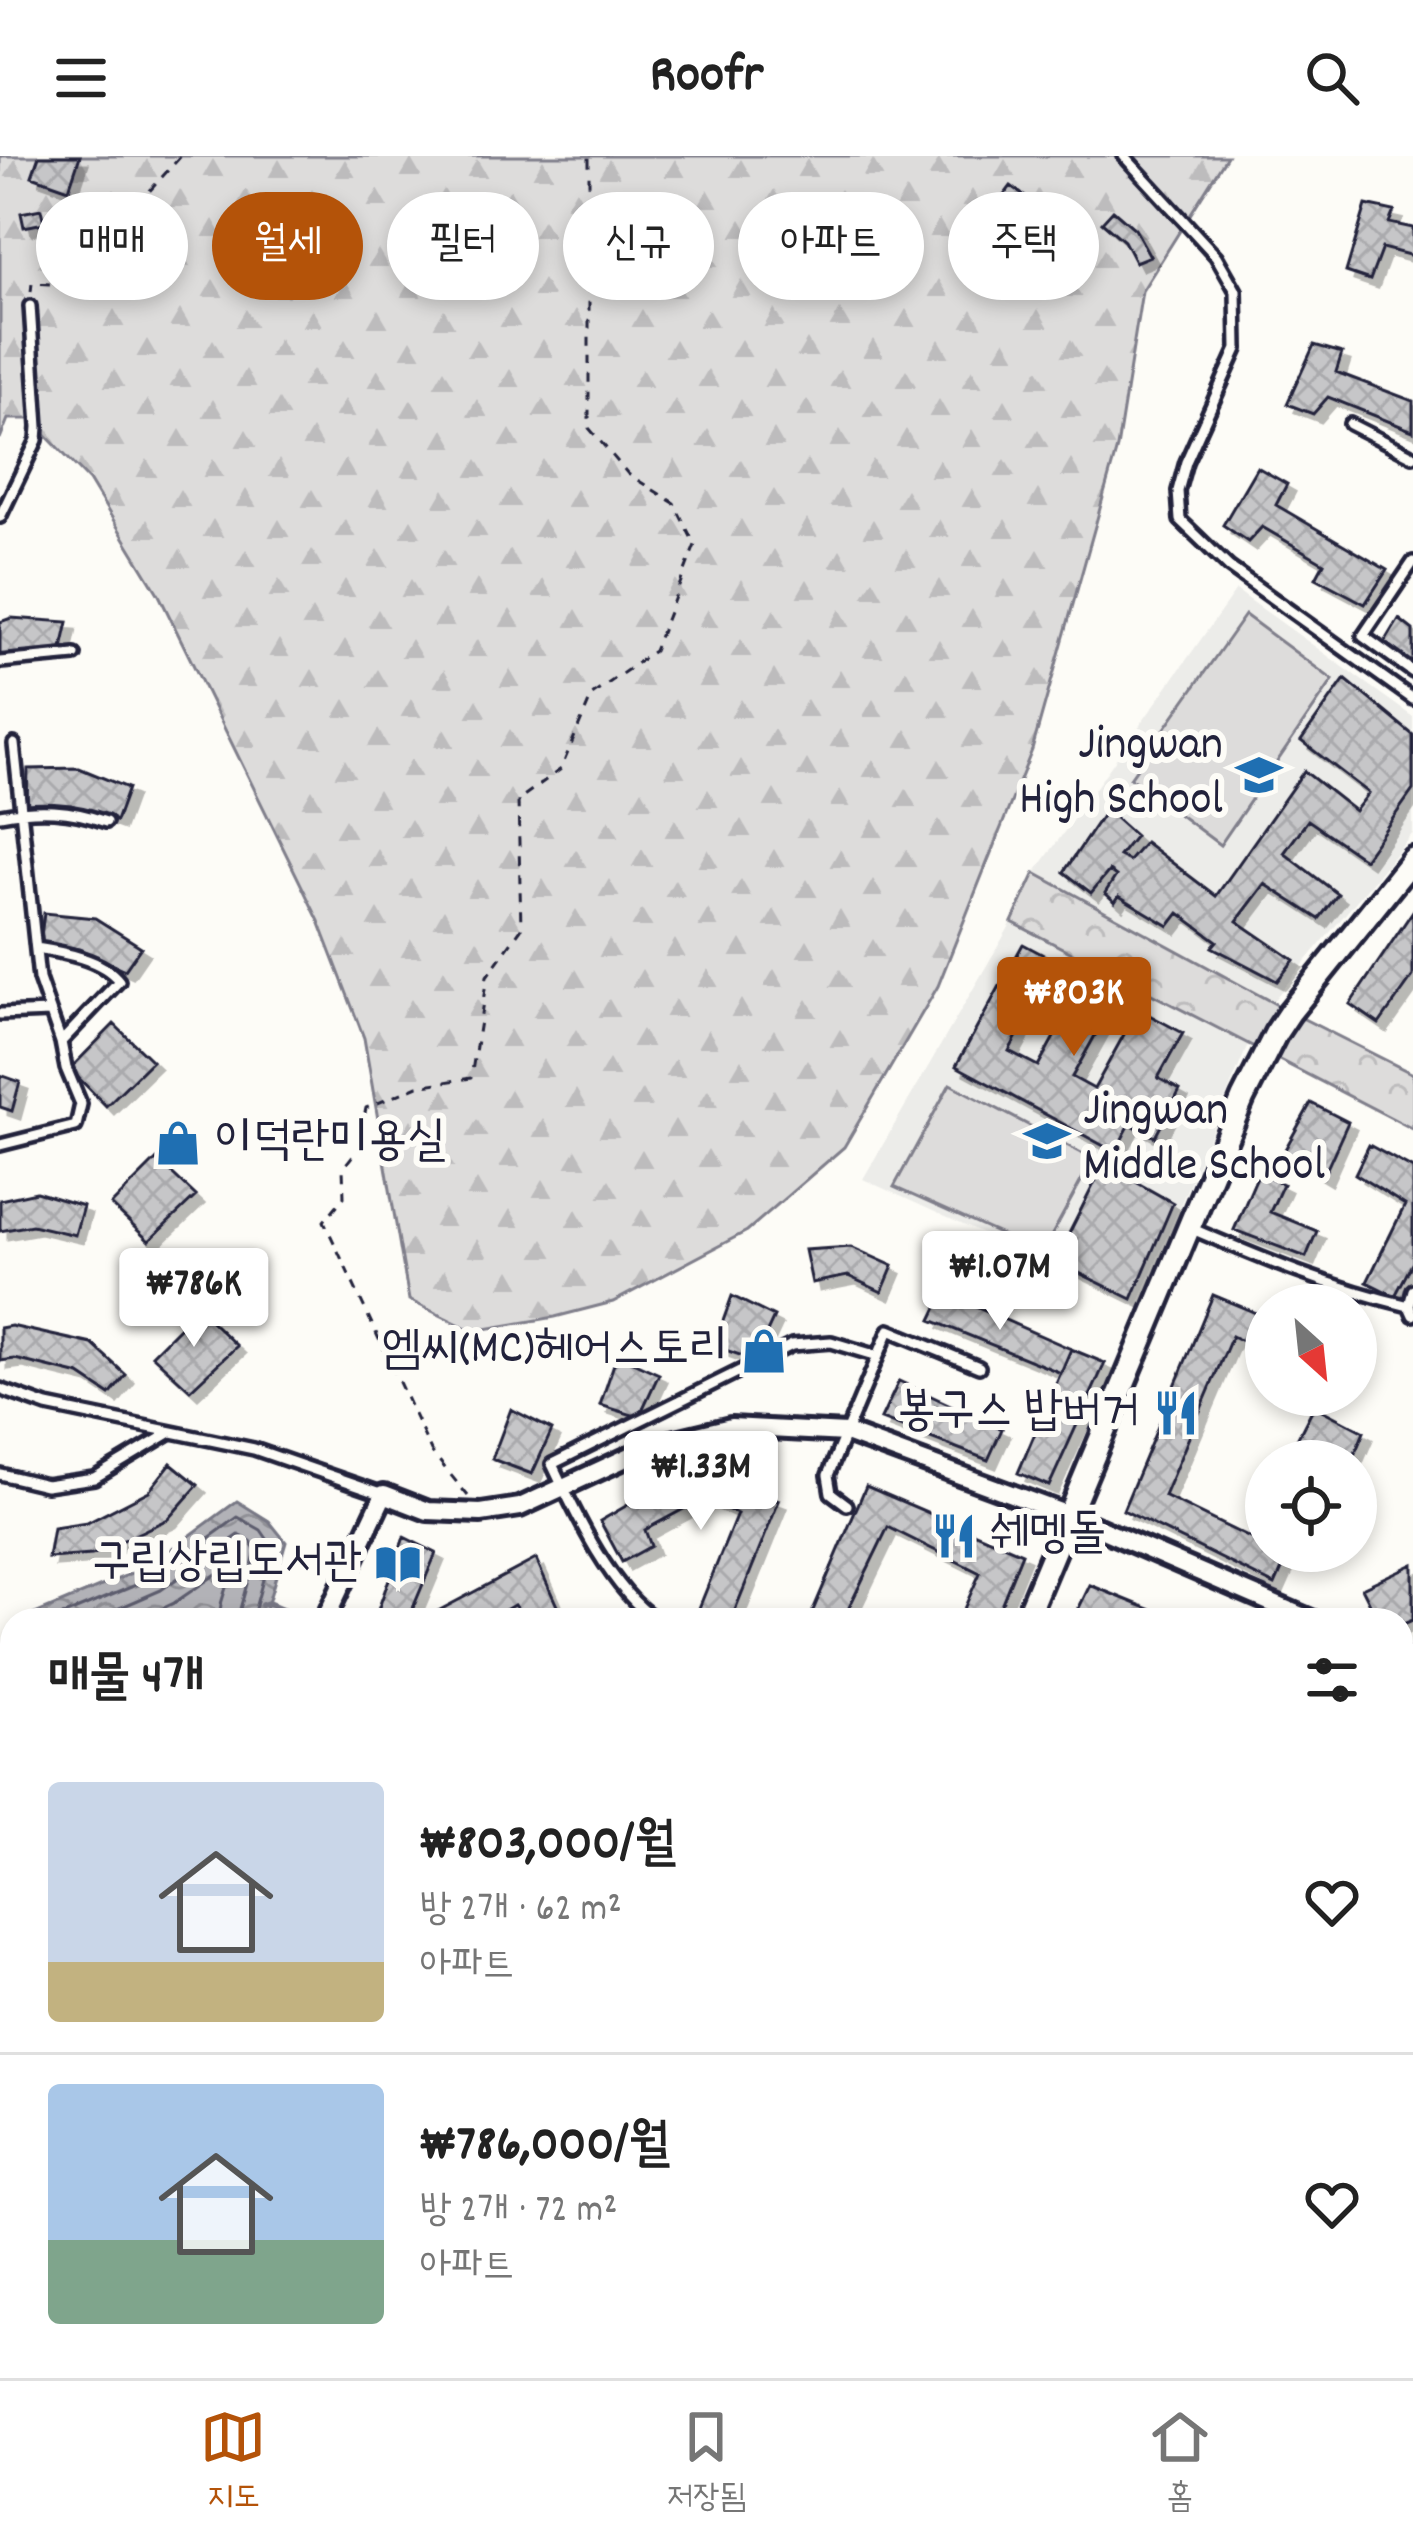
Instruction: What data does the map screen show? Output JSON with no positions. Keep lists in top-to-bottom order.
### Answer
{
  "places": {
    "school or university": ["Jingwan High School", "Jingwan Middle School"],
    "shop": ["이덕란미용실", "엠씨(MC)헤어스토리"],
    "restaurant": ["봉구스 밥버거", "쉐멩돌"],
    "library": ["구립상립도서관"]
  },
  "north": "bottom right",
  "page": {
    "header": "Roofr",
    "chip": [
      "매매",
      "월세",
      "필터",
      "신규",
      "아파트",
      "주택"
    ],
    "price": [
      "₩803K",
      "₩1.07M",
      "₩786K",
      "₩1.33M"
    ],
    "heading": "매물 4개",
    "list": [
      {
        "name": "₩803,000/월",
        "note": "방 2개 · 62 m² · 아파트"
      },
      {
        "name": "₩786,000/월",
        "note": "방 2개 · 72 m² · 아파트"
      }
    ],
    "tabs": ["지도", "저장됨", "홈"]
  }
}
